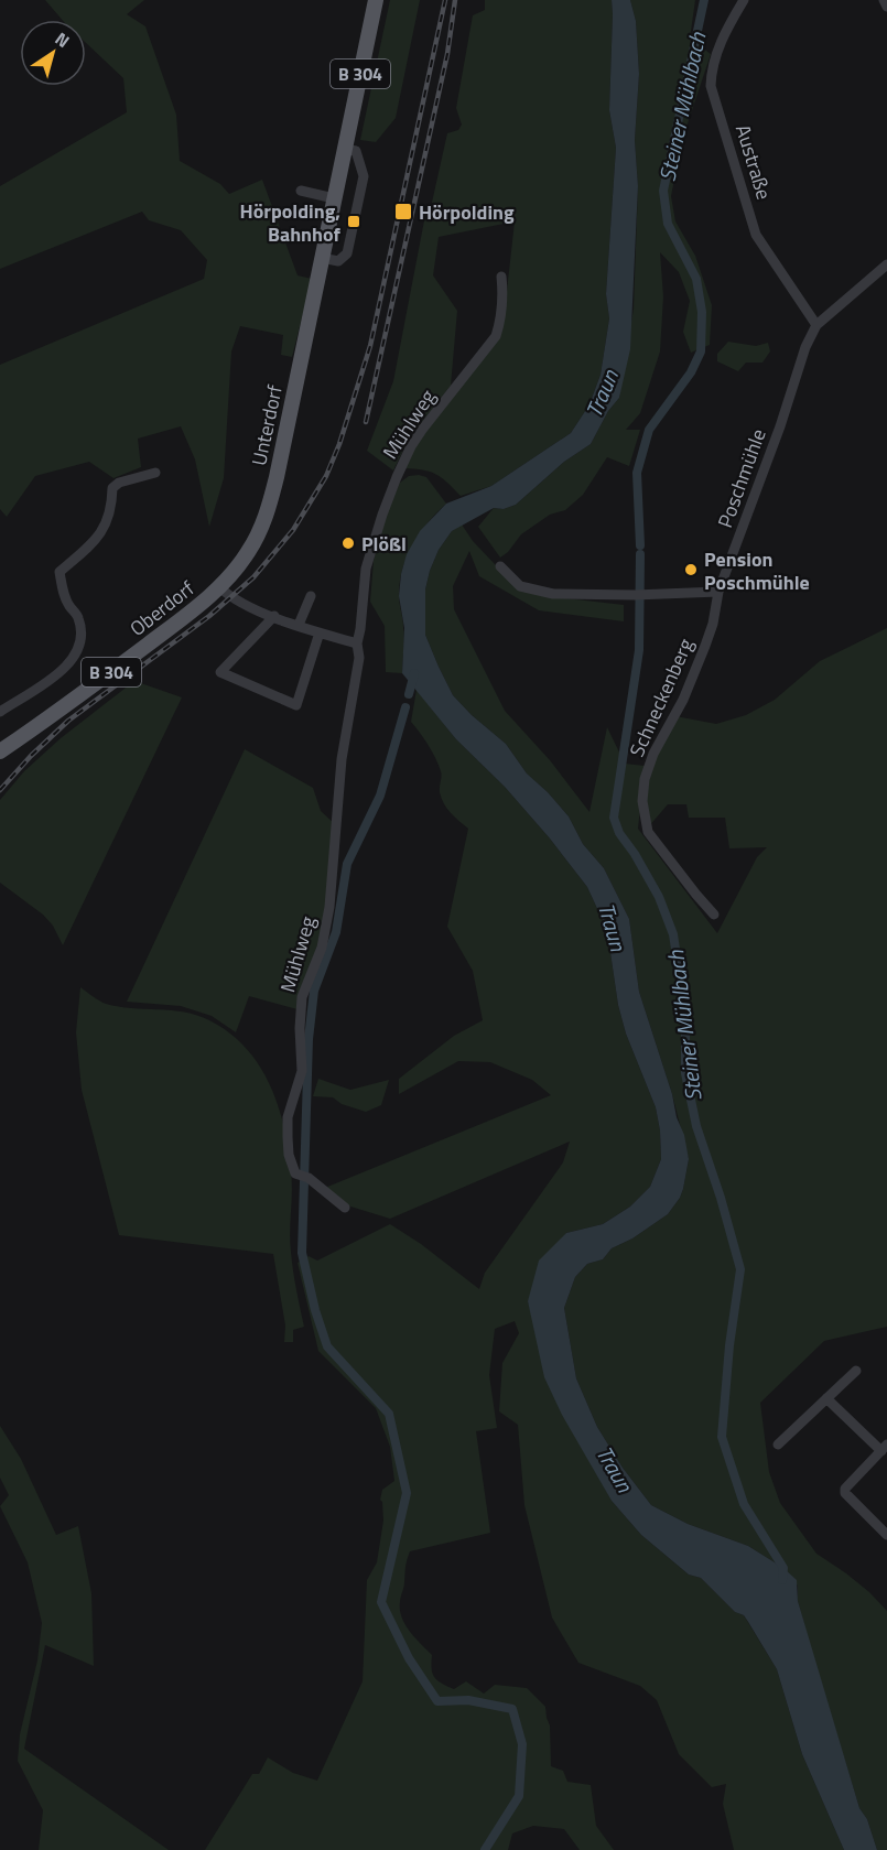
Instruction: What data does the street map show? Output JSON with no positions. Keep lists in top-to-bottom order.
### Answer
{
  "streets": {
    "main road": ["B 304", "Unterdorf", "Oberdorf"],
    "street": [
      "Austraße",
      "Mühlweg",
      "Poschmühle",
      "Schneckenberg"
    ]
  },
  "crossings": [
    ["Austraße", "Poschmühle"],
    ["Unterdorf", "Oberdorf"],
    ["Poschmühle", "Schneckenberg"]
  ],
  "water": ["Steiner Mühlbach", "Traun"],
  "places": {
    "transit": ["Hörpolding", "Hörpolding, Bahnhof"],
    "other": ["Plößl", "Pension Poschmühle"]
  },
  "north": "top right"
}
